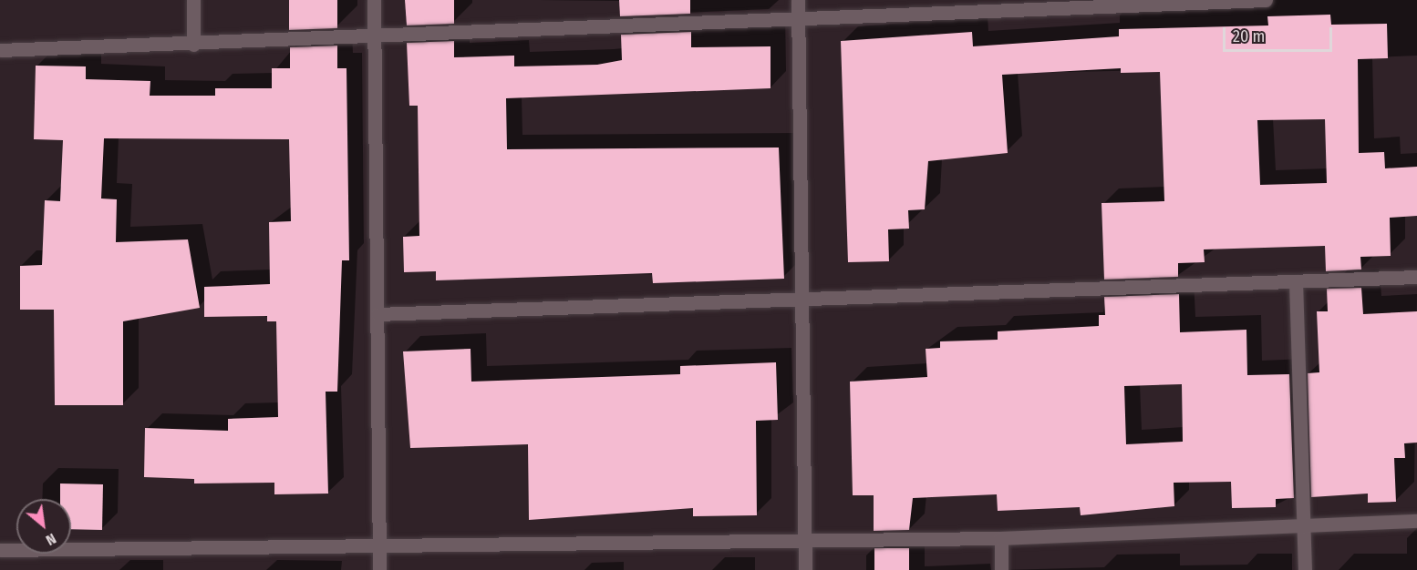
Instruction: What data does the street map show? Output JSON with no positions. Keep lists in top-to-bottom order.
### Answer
{
  "scale_bar": "20 m",
  "north": "bottom right"
}
